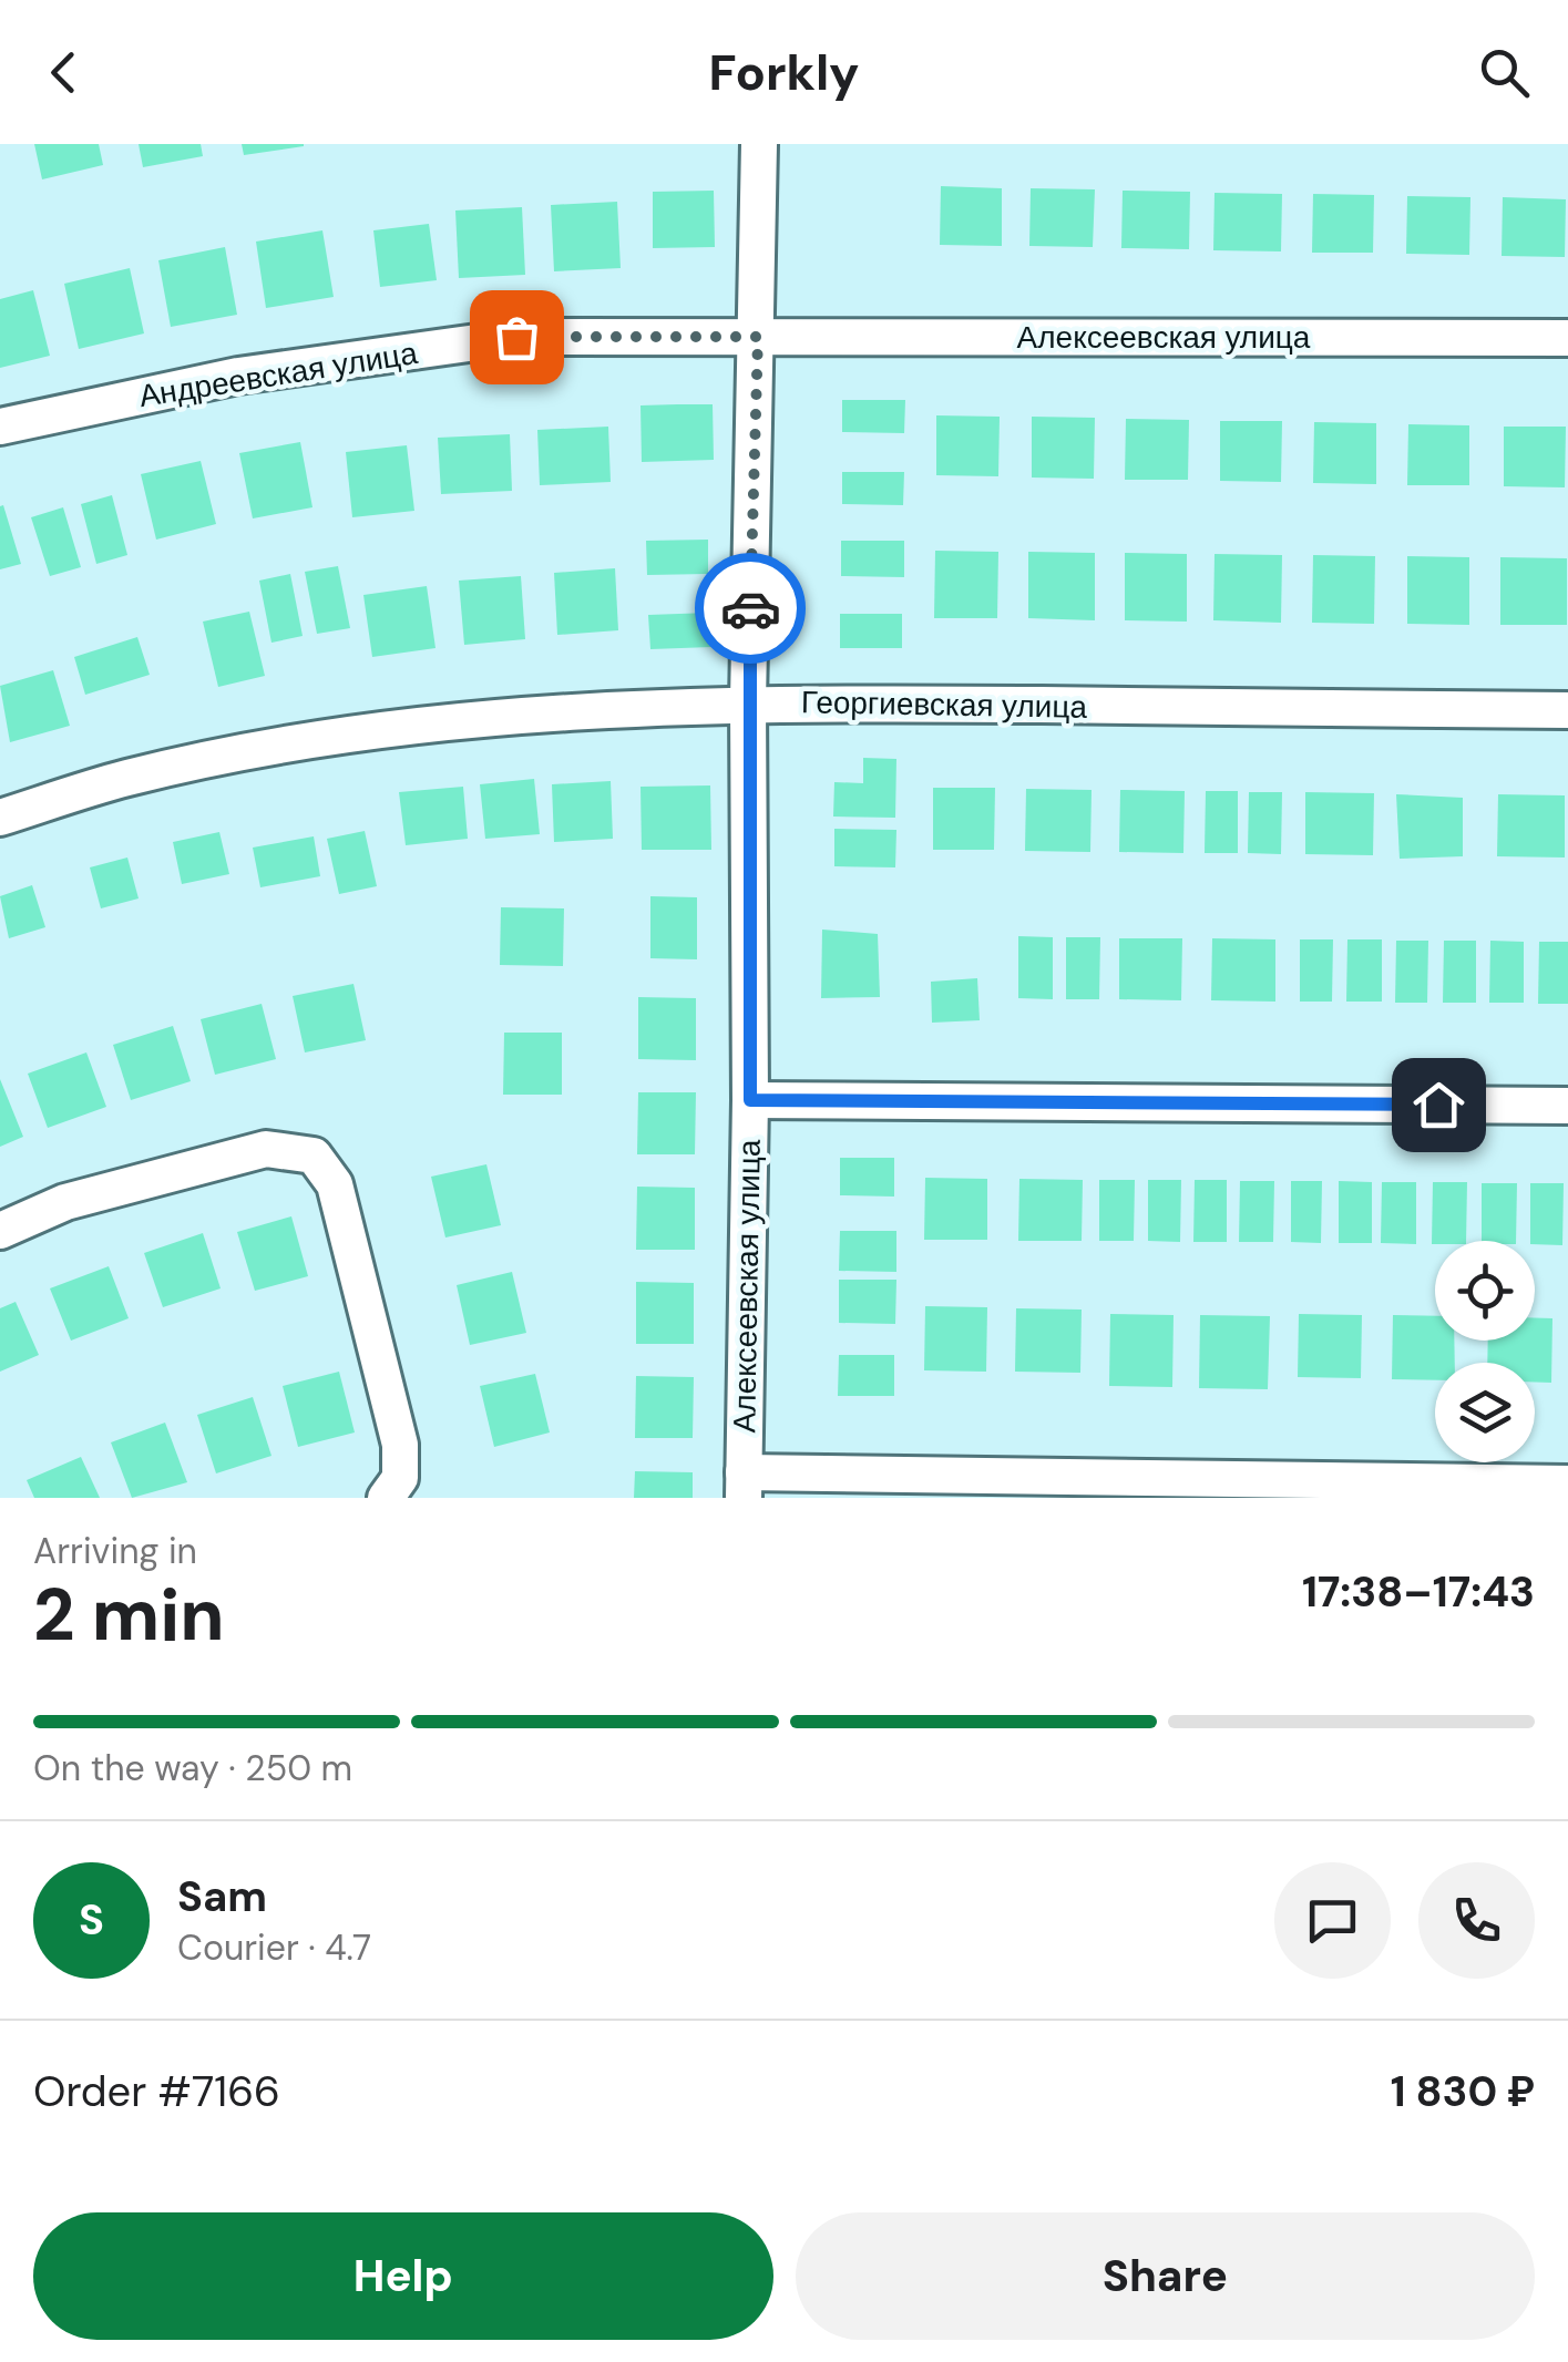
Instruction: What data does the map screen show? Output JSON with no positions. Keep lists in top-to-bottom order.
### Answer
{
  "streets": {
    "street": ["Алексеевская улица", "Андреевская улица", "Георгиевская улица"]
  },
  "crossings": [
    ["Алексеевская улица", "Андреевская улица"],
    ["Алексеевская улица", "Георгиевская улица"]
  ],
  "page": {
    "header": "Forkly",
    "heading": ["2 min", "Arriving in", "17:38–17:43"],
    "panel": [
      "Sam",
      "Courier · 4.7",
      "Order #7166",
      "1 830 ₽"
    ],
    "bar": "On the way · 250 m",
    "round": "S",
    "buttons": ["Help", "Share"]
  }
}
